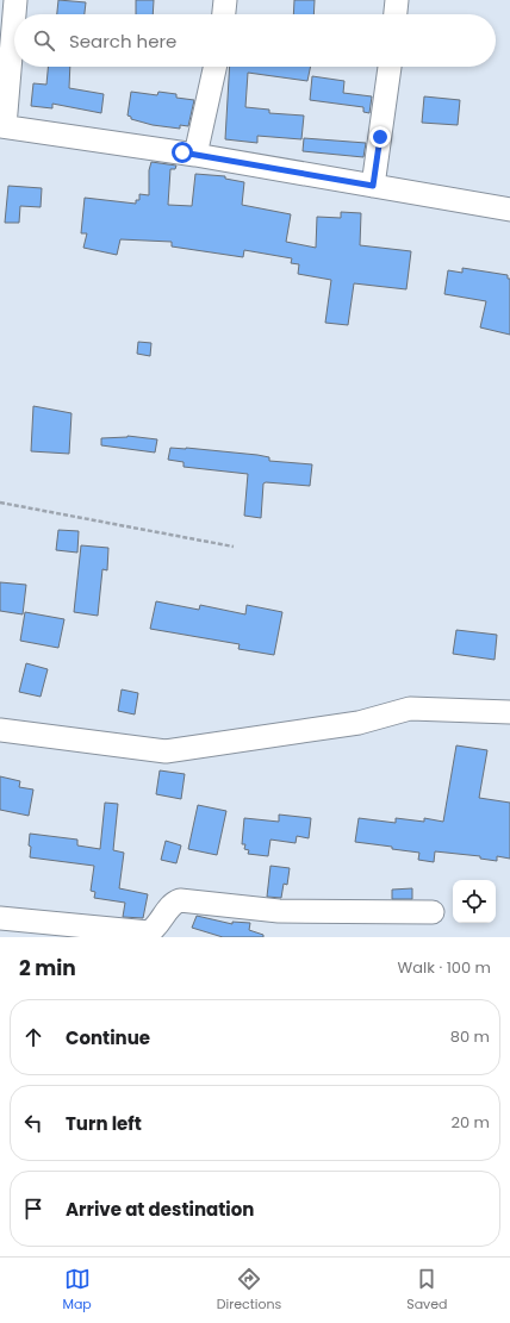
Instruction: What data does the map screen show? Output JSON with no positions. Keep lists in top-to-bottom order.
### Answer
{
  "page": {
    "search": "Search here",
    "heading": ["2 min", "Walk · 100 m"],
    "list": [
      ["Continue", "80 m"],
      ["Turn left", "20 m"],
      "Arrive at destination"
    ],
    "nav": ["Map", "Directions", "Saved"]
  }
}
